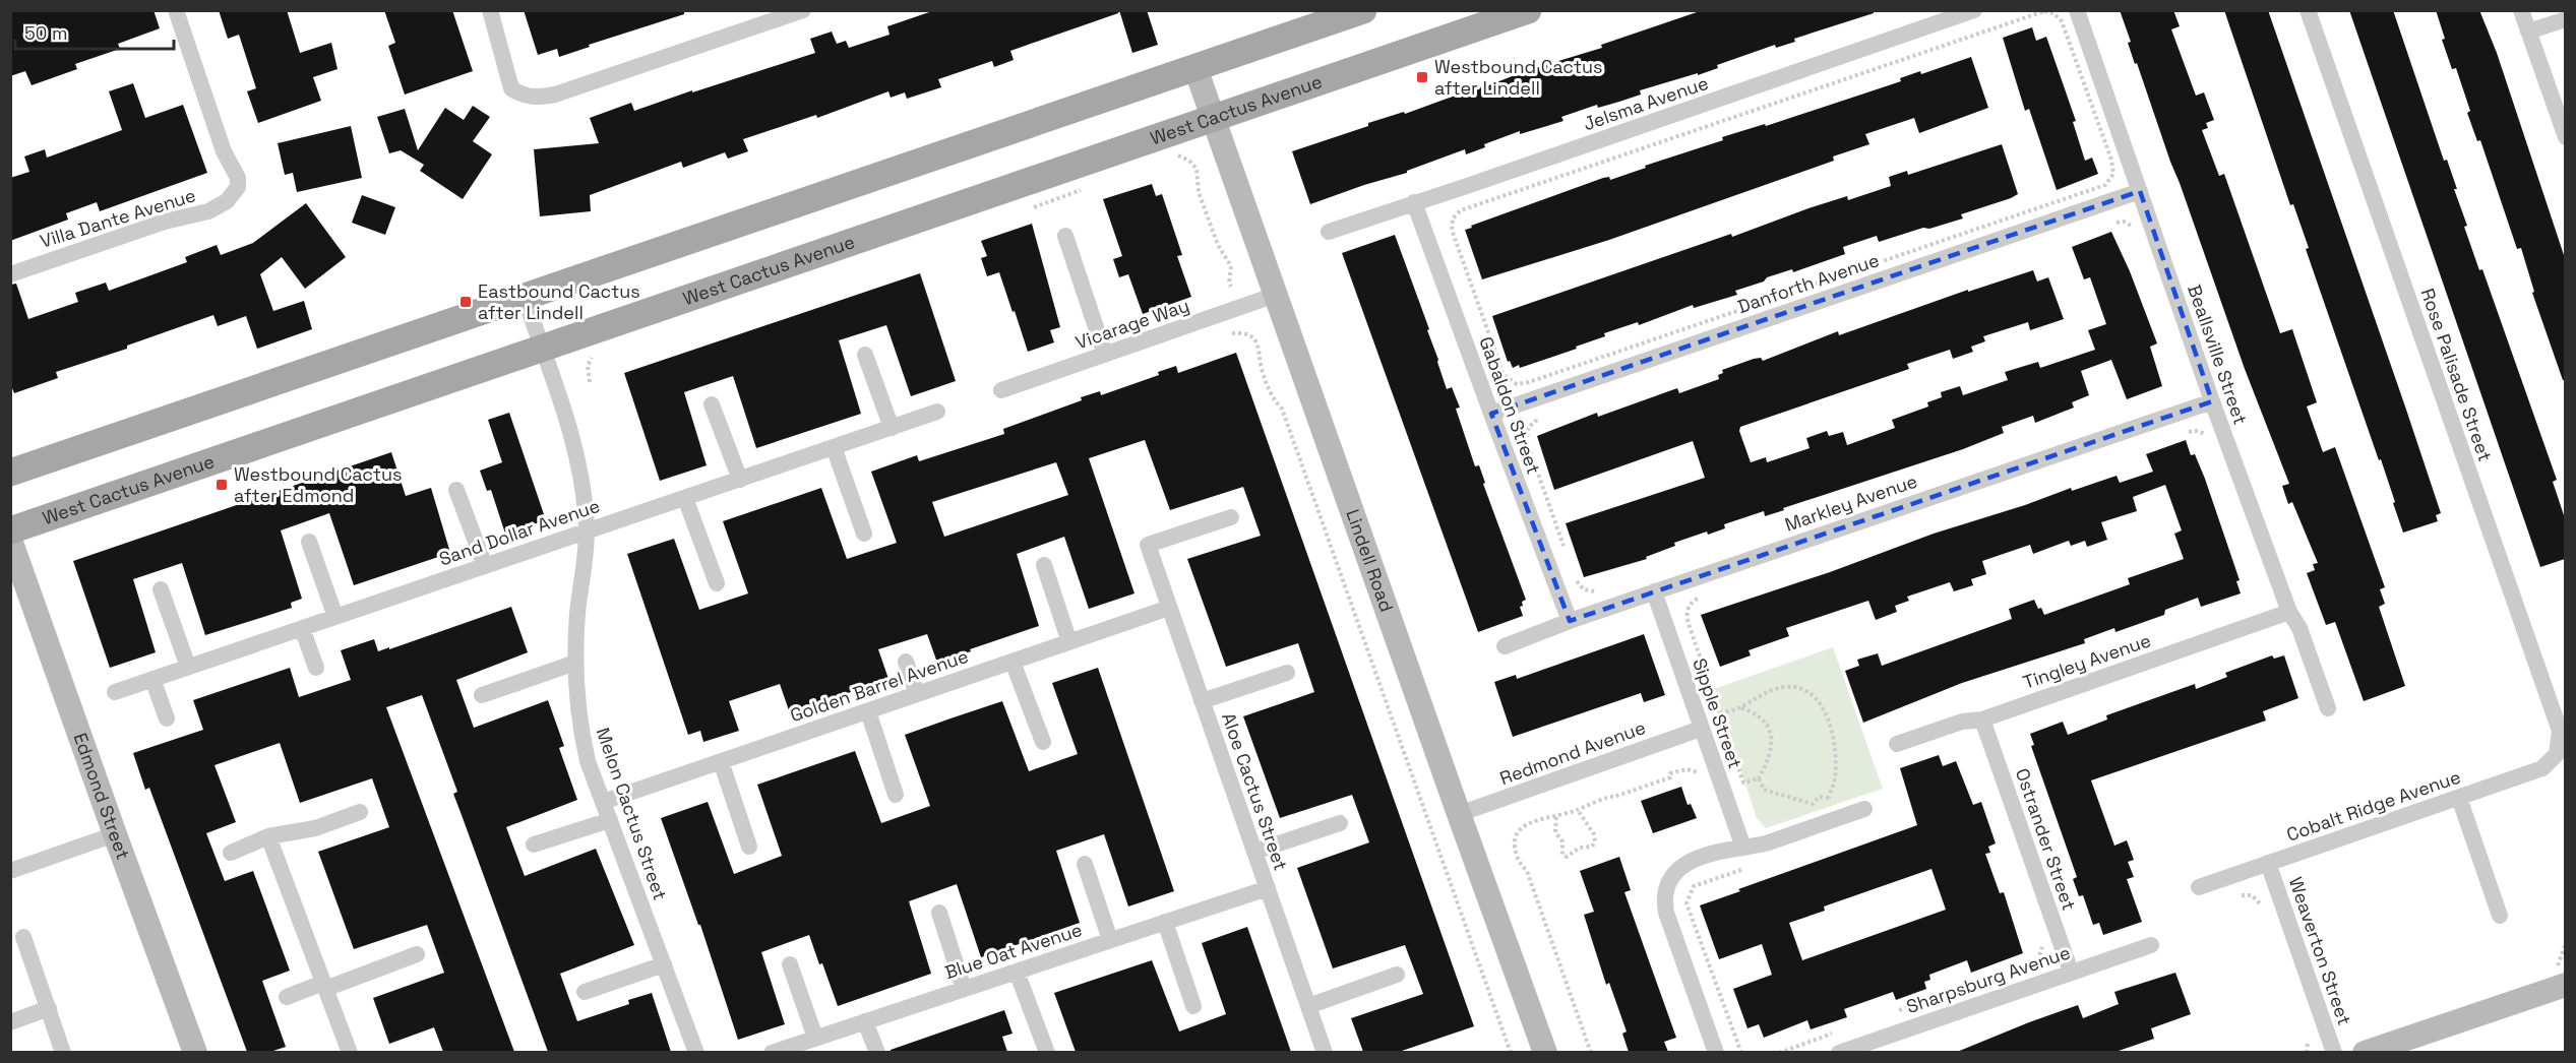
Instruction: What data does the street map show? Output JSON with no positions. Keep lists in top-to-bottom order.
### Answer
{
  "streets": {
    "main road": ["West Cactus Avenue"],
    "street": [
      "Jelsma Avenue",
      "Villa Dante Avenue",
      "Danforth Avenue",
      "Vicarage Way",
      "Beallsville Street",
      "Rose Palisade Street",
      "Gabaldon Street",
      "Markley Avenue",
      "Sand Dollar Avenue",
      "Lindell Road",
      "Tingley Avenue",
      "Golden Barrel Avenue",
      "Sipple Street",
      "Redmond Avenue",
      "Aloe Cactus Street",
      "Edmond Street",
      "Cobalt Ridge Avenue",
      "Melon Cactus Street",
      "Ostrander Street",
      "Blue Oat Avenue",
      "Weaverton Street",
      "Sharpsburg Avenue"
    ]
  },
  "crossings": [
    ["Jelsma Avenue", "Gabaldon Street"],
    ["West Cactus Avenue", "Lindell Road"],
    ["West Cactus Avenue", "Melon Cactus Street"],
    ["Danforth Avenue", "Beallsville Street"],
    ["Danforth Avenue", "Gabaldon Street"],
    ["Vicarage Way", "Lindell Road"],
    ["Beallsville Street", "Markley Avenue"],
    ["Beallsville Street", "Tingley Avenue"],
    ["Rose Palisade Street", "Cobalt Ridge Avenue"],
    ["Gabaldon Street", "Markley Avenue"],
    ["Markley Avenue", "Sipple Street"],
    ["Sand Dollar Avenue", "Melon Cactus Street"],
    ["Lindell Road", "Redmond Avenue"],
    ["Tingley Avenue", "Ostrander Street"],
    ["Golden Barrel Avenue", "Aloe Cactus Street"],
    ["Golden Barrel Avenue", "Melon Cactus Street"],
    ["Sipple Street", "Redmond Avenue"],
    ["Aloe Cactus Street", "Blue Oat Avenue"],
    ["Cobalt Ridge Avenue", "Weaverton Street"],
    ["Ostrander Street", "Sharpsburg Avenue"]
  ],
  "places": {
    "transit": ["Westbound Cactus after Lindell", "Eastbound Cactus after Lindell", "Westbound Cactus after Edmond"]
  },
  "scale_bar": "50 m"
}
